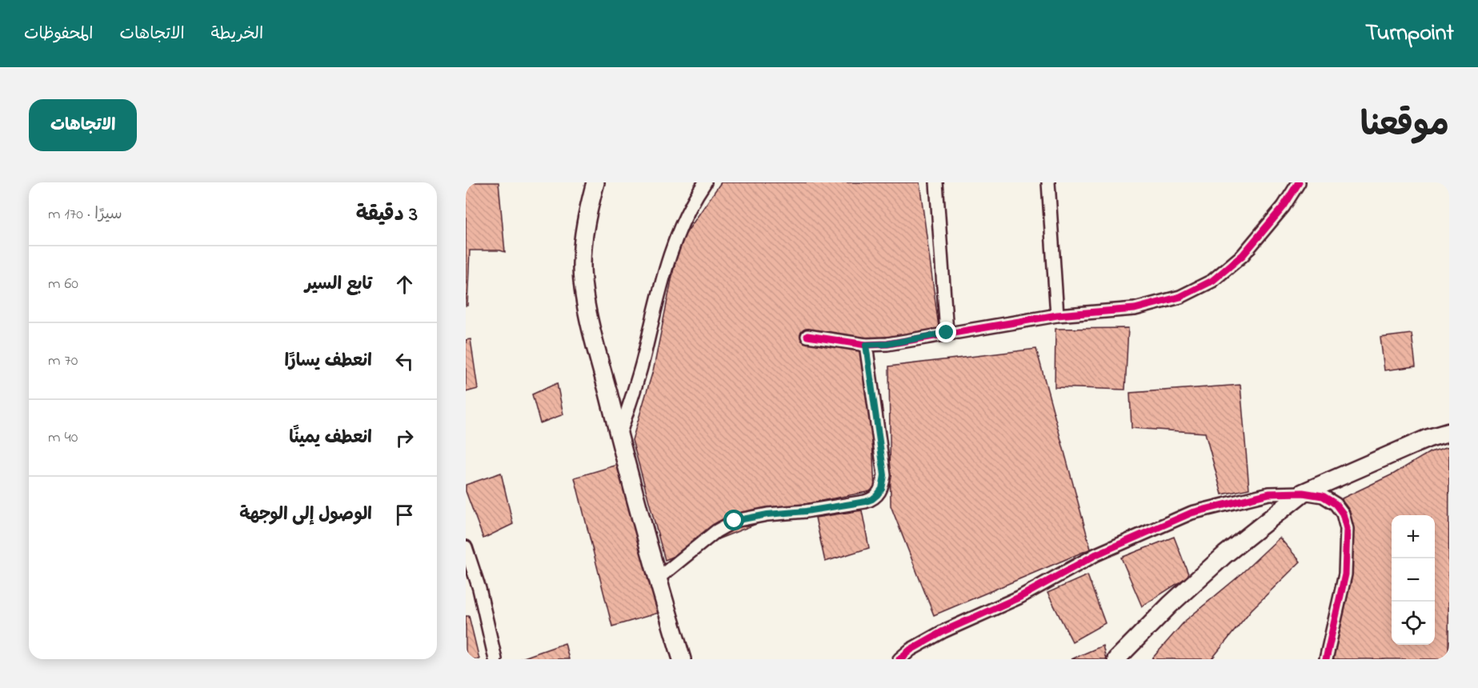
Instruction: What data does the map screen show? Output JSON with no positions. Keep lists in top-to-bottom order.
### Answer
{
  "page": {
    "header": "Turnpoint",
    "nav": ["الخريطة", "الاتجاهات", "المحفوظات"],
    "title": "موقعنا",
    "buttons": "الاتجاهات",
    "heading": ["3 دقيقة", "سيرًا · 170 m"],
    "list": [
      ["تابع السير", "60 m"],
      ["انعطف يسارًا", "70 m"],
      ["انعطف يمينًا", "40 m"],
      "الوصول إلى الوجهة"
    ],
    "map_buttons": ["+", "−"]
  }
}
